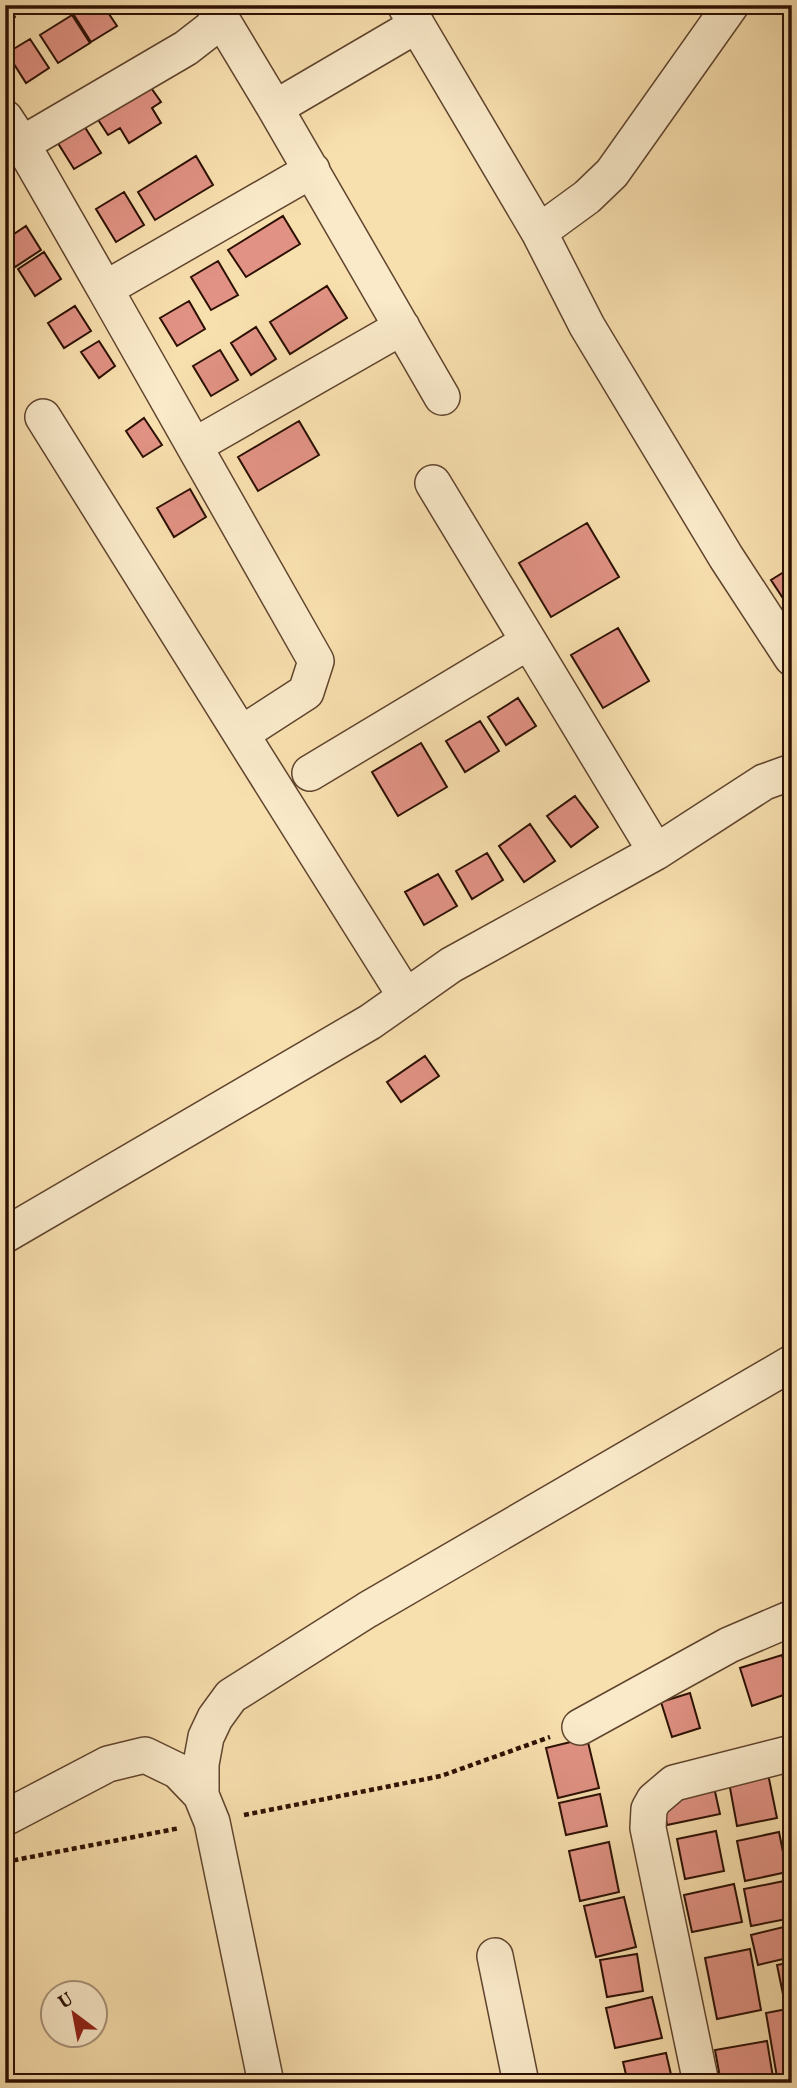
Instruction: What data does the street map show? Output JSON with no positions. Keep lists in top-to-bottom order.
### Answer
{
  "north": "top left"
}
